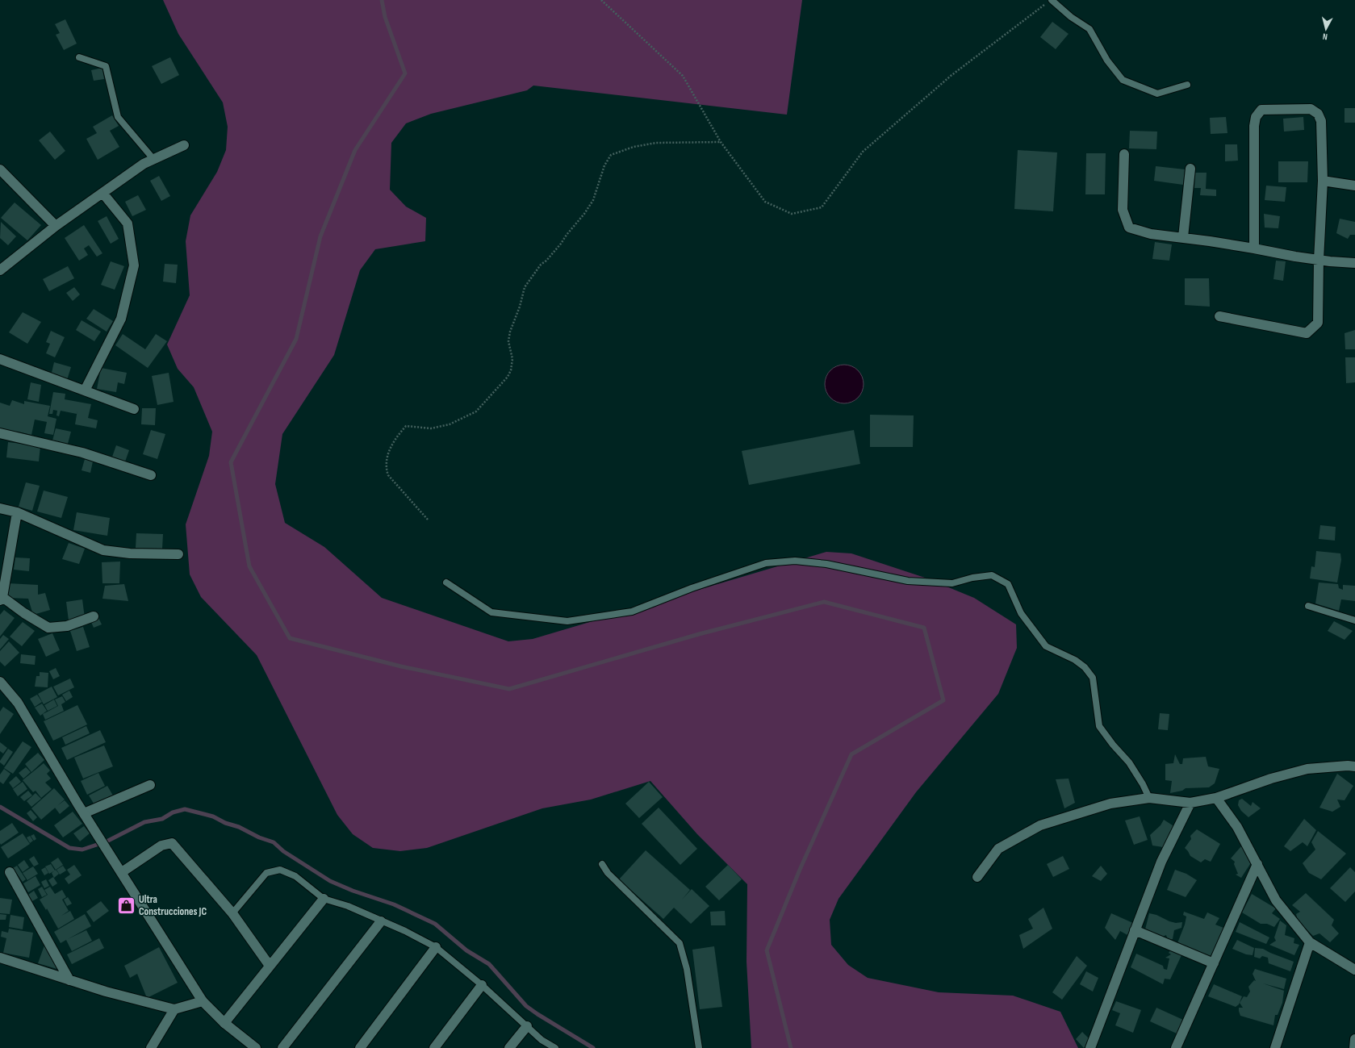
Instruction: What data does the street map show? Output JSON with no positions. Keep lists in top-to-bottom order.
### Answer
{
  "places": {
    "shop": ["Ultra Construcciones JC"]
  },
  "north": "bottom"
}
